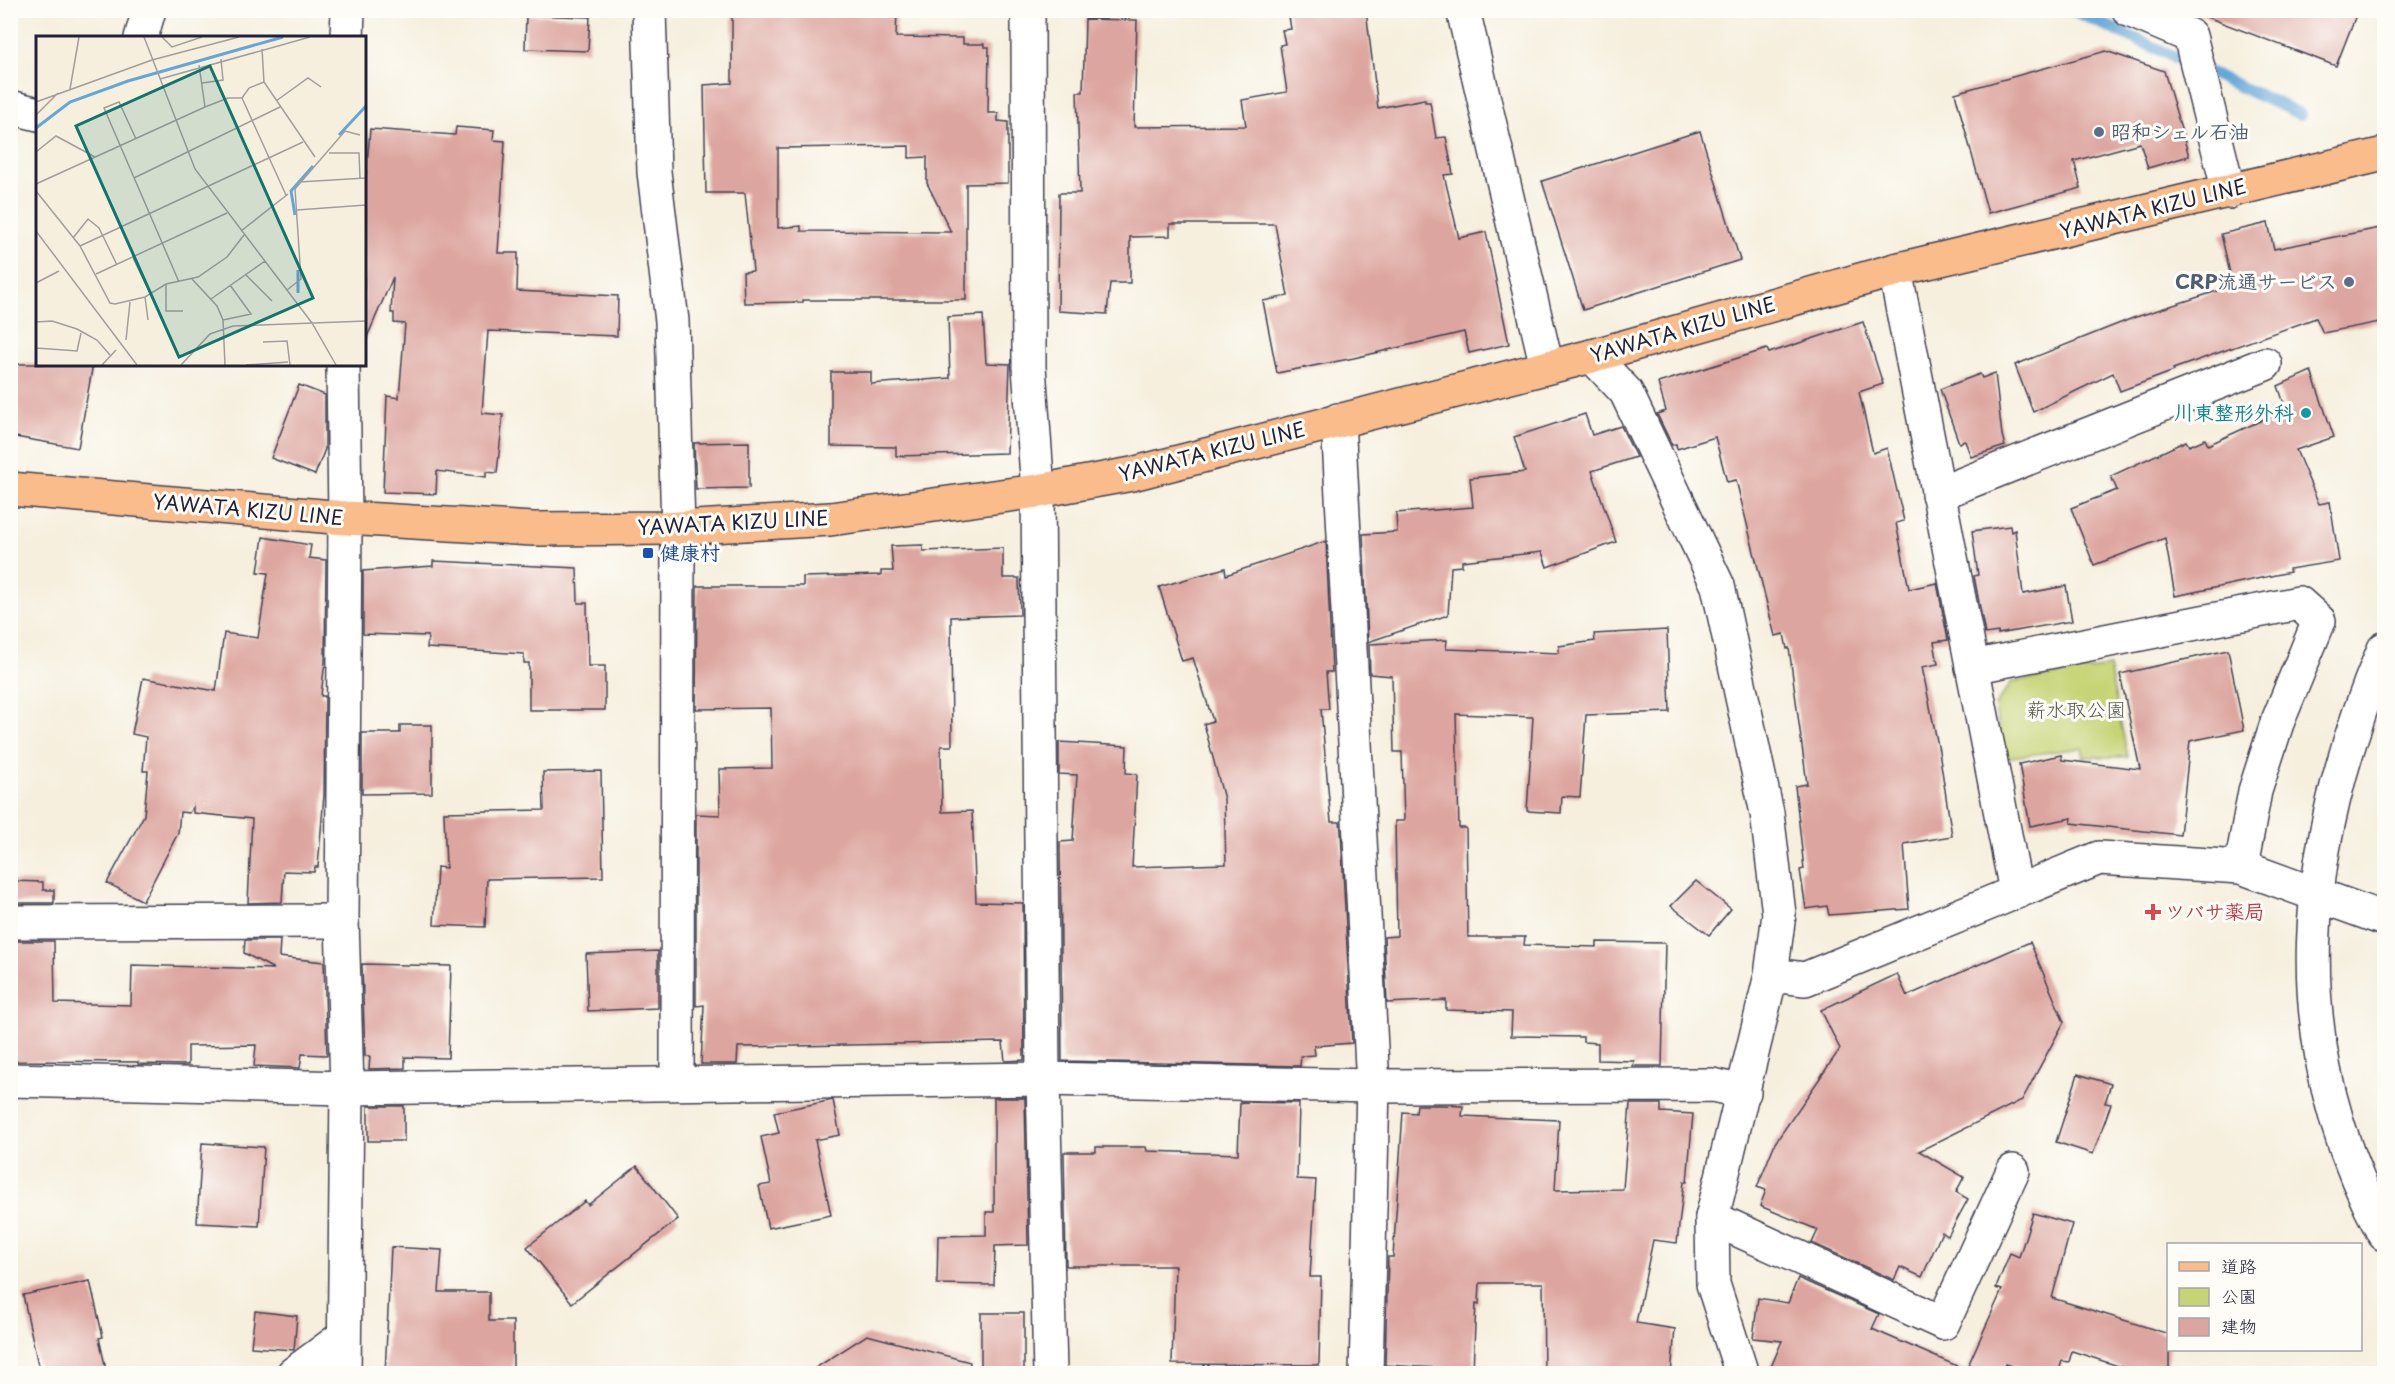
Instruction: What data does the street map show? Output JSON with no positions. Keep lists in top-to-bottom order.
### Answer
{
  "streets": {
    "main road": ["YAWATA KIZU LINE"]
  },
  "parks": ["薪水取公園"],
  "places": {
    "other": ["昭和シェル石油", "CRP流通サービス", "川東整形外科"],
    "transit": ["健康村"],
    "health": ["ツバサ薬局"]
  },
  "legend": ["道路", "公園", "建物"]
}
